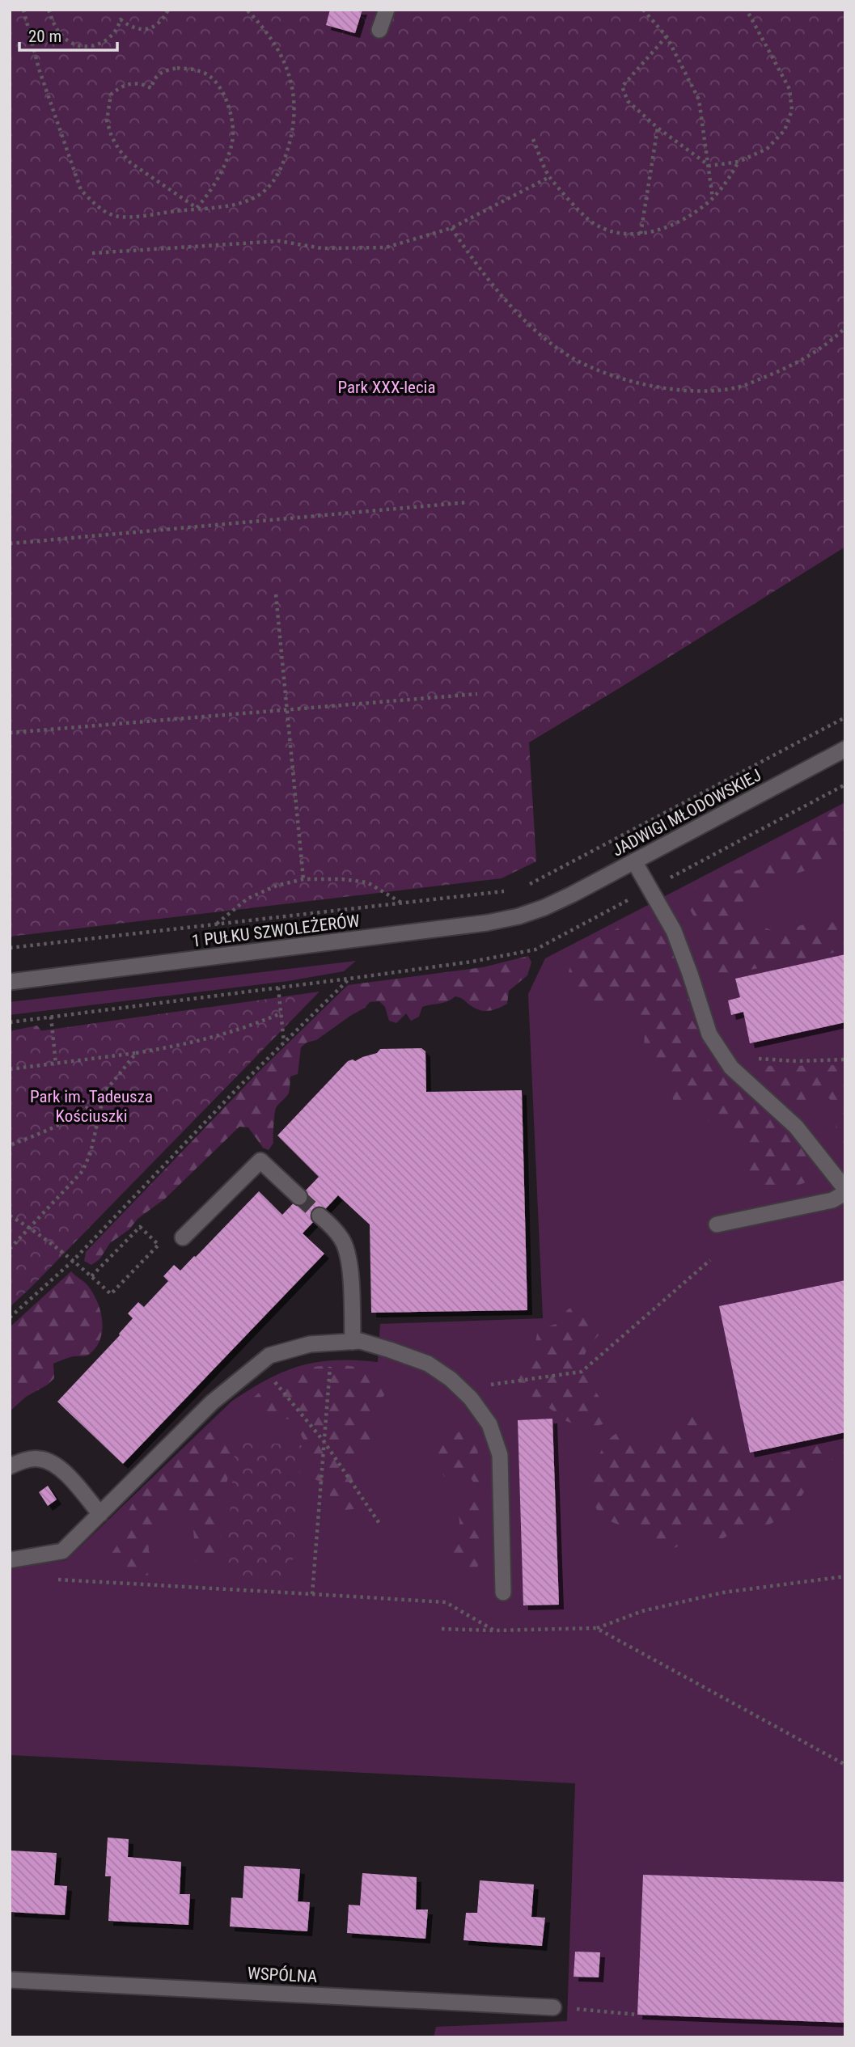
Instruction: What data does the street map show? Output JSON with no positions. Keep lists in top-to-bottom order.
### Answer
{
  "streets": {
    "street": ["JADWIGI MŁODOWSKIEJ", "1 PUŁKU SZWOLEŻERÓW", "WSPÓLNA"]
  },
  "crossings": [
    ["JADWIGI MŁODOWSKIEJ", "1 PUŁKU SZWOLEŻERÓW"]
  ],
  "parks": ["Park XXX-lecia", "Park im. Tadeusza Kościuszki"],
  "scale_bar": "20 m"
}
